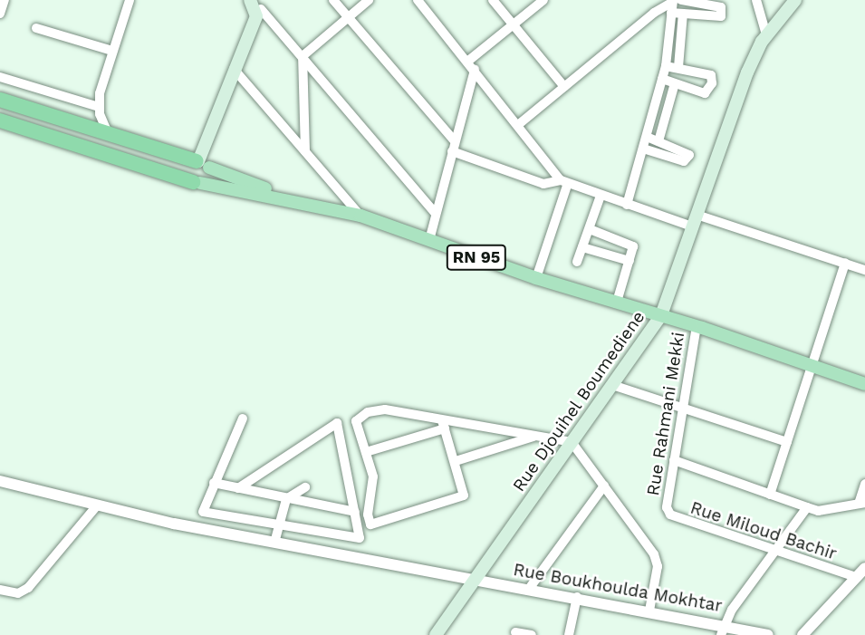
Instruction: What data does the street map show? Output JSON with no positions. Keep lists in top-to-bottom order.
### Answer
{
  "streets": {
    "highway": ["RN 95"],
    "main road": ["Rue Djouihel Boumediene"],
    "street": ["Rue Rahmani Mekki", "Rue Miloud Bachir", "Rue Boukhoulda Mokhtar"]
  },
  "crossings": [
    ["RN 95", "Rue Djouihel Boumediene"],
    ["Rue Djouihel Boumediene", "Rue Boukhoulda Mokhtar"],
    ["Rue Rahmani Mekki", "Rue Miloud Bachir"]
  ]
}
